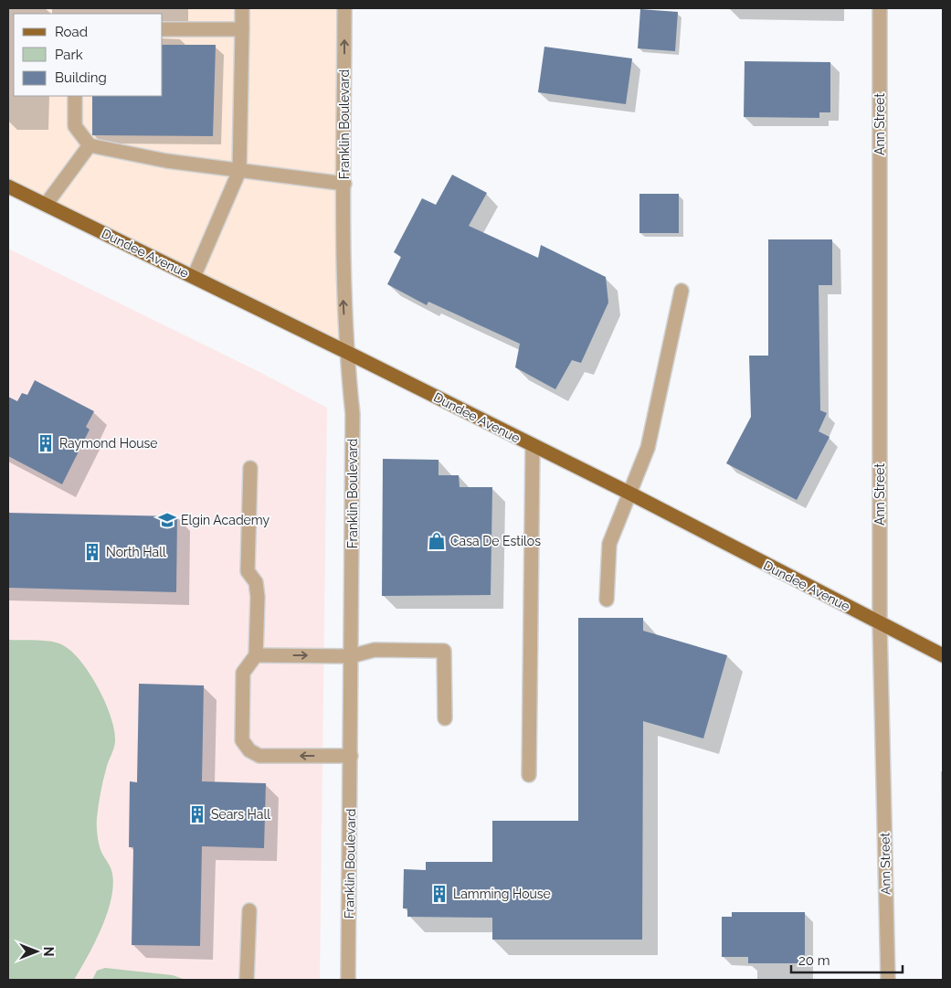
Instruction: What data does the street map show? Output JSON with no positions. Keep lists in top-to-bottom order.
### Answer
{
  "streets": {
    "main road": ["Dundee Avenue"],
    "street": ["Franklin Boulevard", "Ann Street"]
  },
  "crossings": [
    ["Franklin Boulevard", "Dundee Avenue"],
    ["Ann Street", "Dundee Avenue"]
  ],
  "places": {
    "building": [
      "Raymond House",
      "North Hall",
      "Sears Hall",
      "Lamming House"
    ],
    "school or university": ["Elgin Academy"],
    "shop": ["Casa De Estilos"]
  },
  "legend": ["Road", "Park", "Building"],
  "scale_bar": "20 m",
  "north": "right"
}
